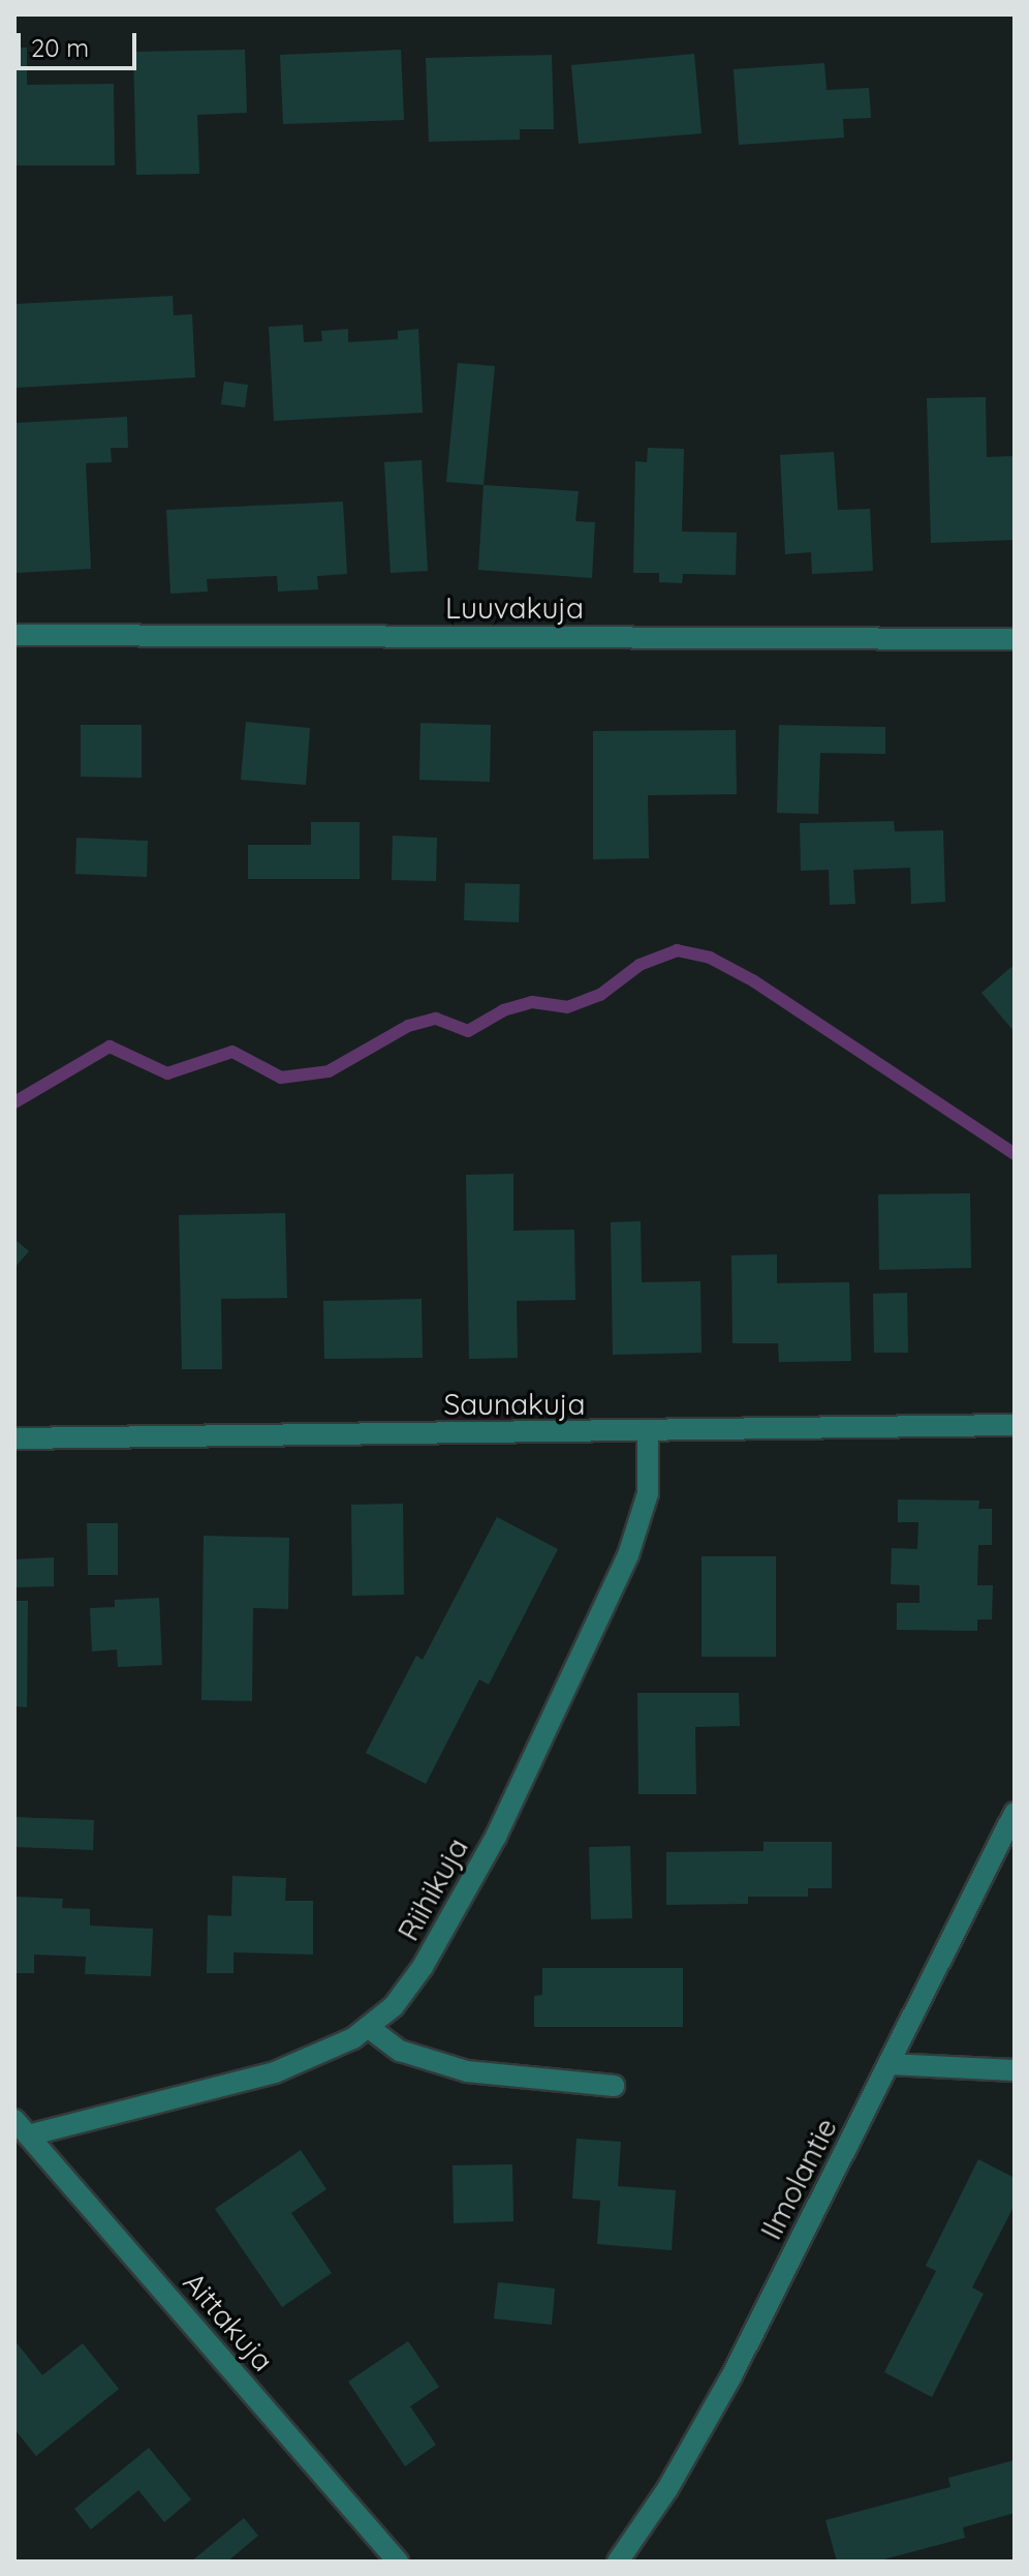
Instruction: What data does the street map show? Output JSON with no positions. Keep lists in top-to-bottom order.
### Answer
{
  "streets": {
    "street": [
      "Luuvakuja",
      "Saunakuja",
      "Riihikuja",
      "Ilmolantie",
      "Aittakuja"
    ]
  },
  "crossings": [
    ["Saunakuja", "Riihikuja"],
    ["Riihikuja", "Aittakuja"]
  ],
  "scale_bar": "20 m"
}
